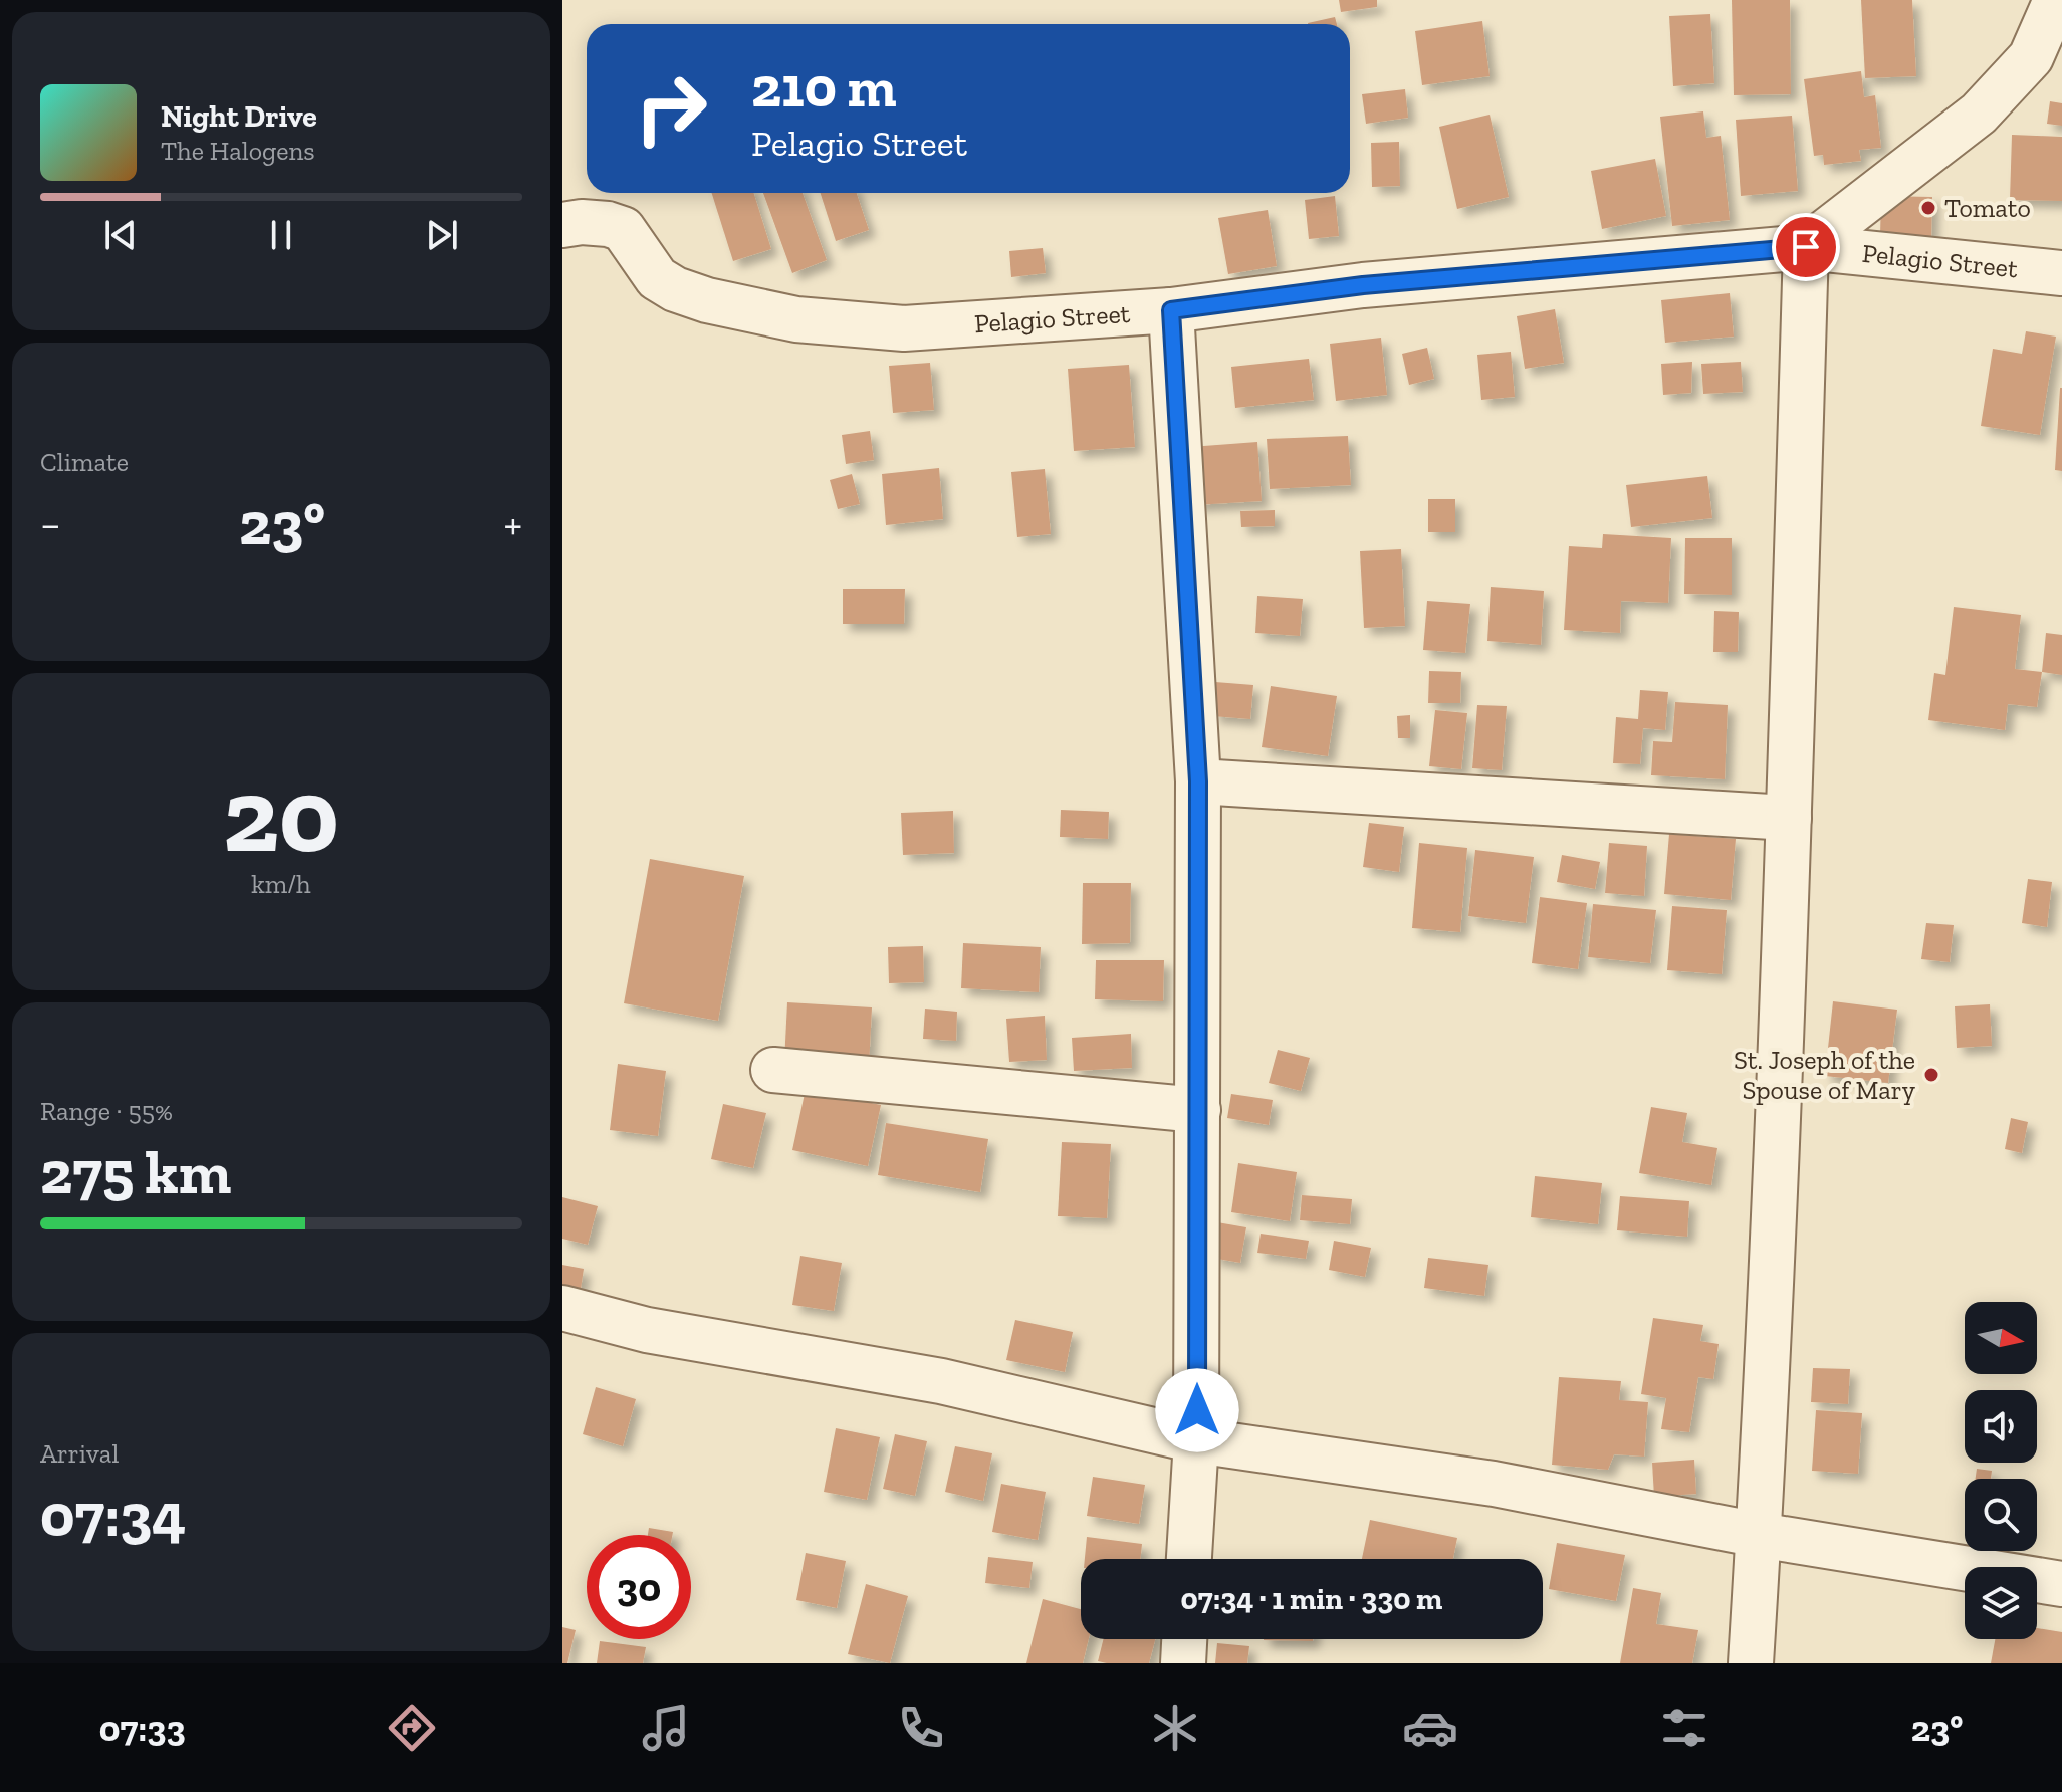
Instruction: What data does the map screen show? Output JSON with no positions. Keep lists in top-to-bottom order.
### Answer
{
  "streets": {
    "street": ["Pelagio Street"]
  },
  "places": ["Tomato", "St. Joseph of the Spouse of Mary"],
  "north": "right",
  "page": {
    "turn": ["210 m", "Pelagio Street"],
    "song": ["Night Drive", "The Halogens"],
    "tile": [
      "Climate",
      ["20", "km/h"],
      ["Range · 55%", "275 km"],
      ["Arrival", "07:34"]
    ],
    "heat": ["−", "23°", "+"],
    "limit": "30",
    "trip": "07:34 · 1 min · 330 m",
    "tabs": ["07:33", "23°"]
  }
}
